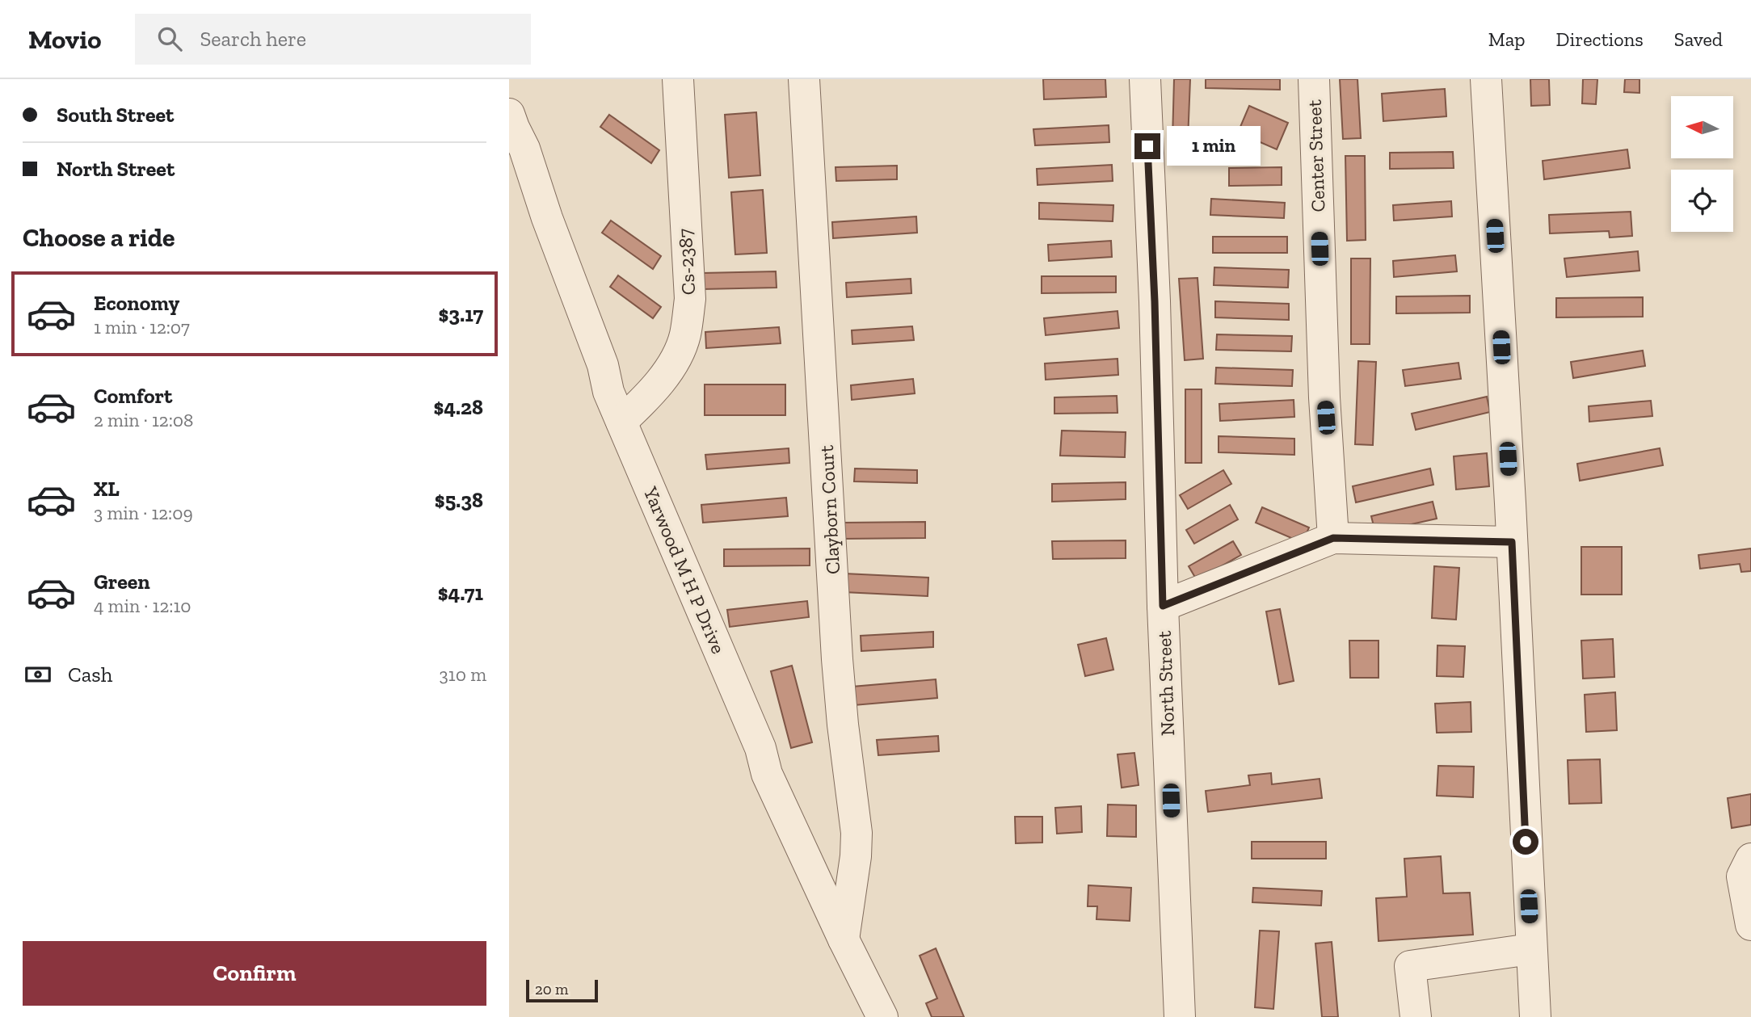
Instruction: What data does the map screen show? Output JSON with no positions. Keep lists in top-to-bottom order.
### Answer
{
  "streets": {
    "street": [
      "Center Street",
      "Cs-2387",
      "Clayborn Court",
      "Yarwood M H P Drive",
      "North Street"
    ]
  },
  "crossings": [
    ["Cs-2387", "Yarwood M H P Drive"],
    ["Clayborn Court", "Yarwood M H P Drive"]
  ],
  "scale_bar": "20 m",
  "north": "left",
  "page": {
    "header": "Movio",
    "search": "Search here",
    "nav": ["Map", "Directions", "Saved"],
    "banner": ["South Street", "North Street"],
    "bubble": "1 min",
    "heading": "Choose a ride",
    "list": [
      {
        "name": "Economy",
        "note": "1 min · 12:07",
        "value": "$3.17"
      },
      {
        "name": "Comfort",
        "note": "2 min · 12:08",
        "value": "$4.28"
      },
      {
        "name": "XL",
        "note": "3 min · 12:09",
        "value": "$5.38"
      },
      {
        "name": "Green",
        "note": "4 min · 12:10",
        "value": "$4.71"
      }
    ],
    "pay": ["Cash", "310 m"],
    "buttons": "Confirm",
    "scale": "20 m"
  }
}
